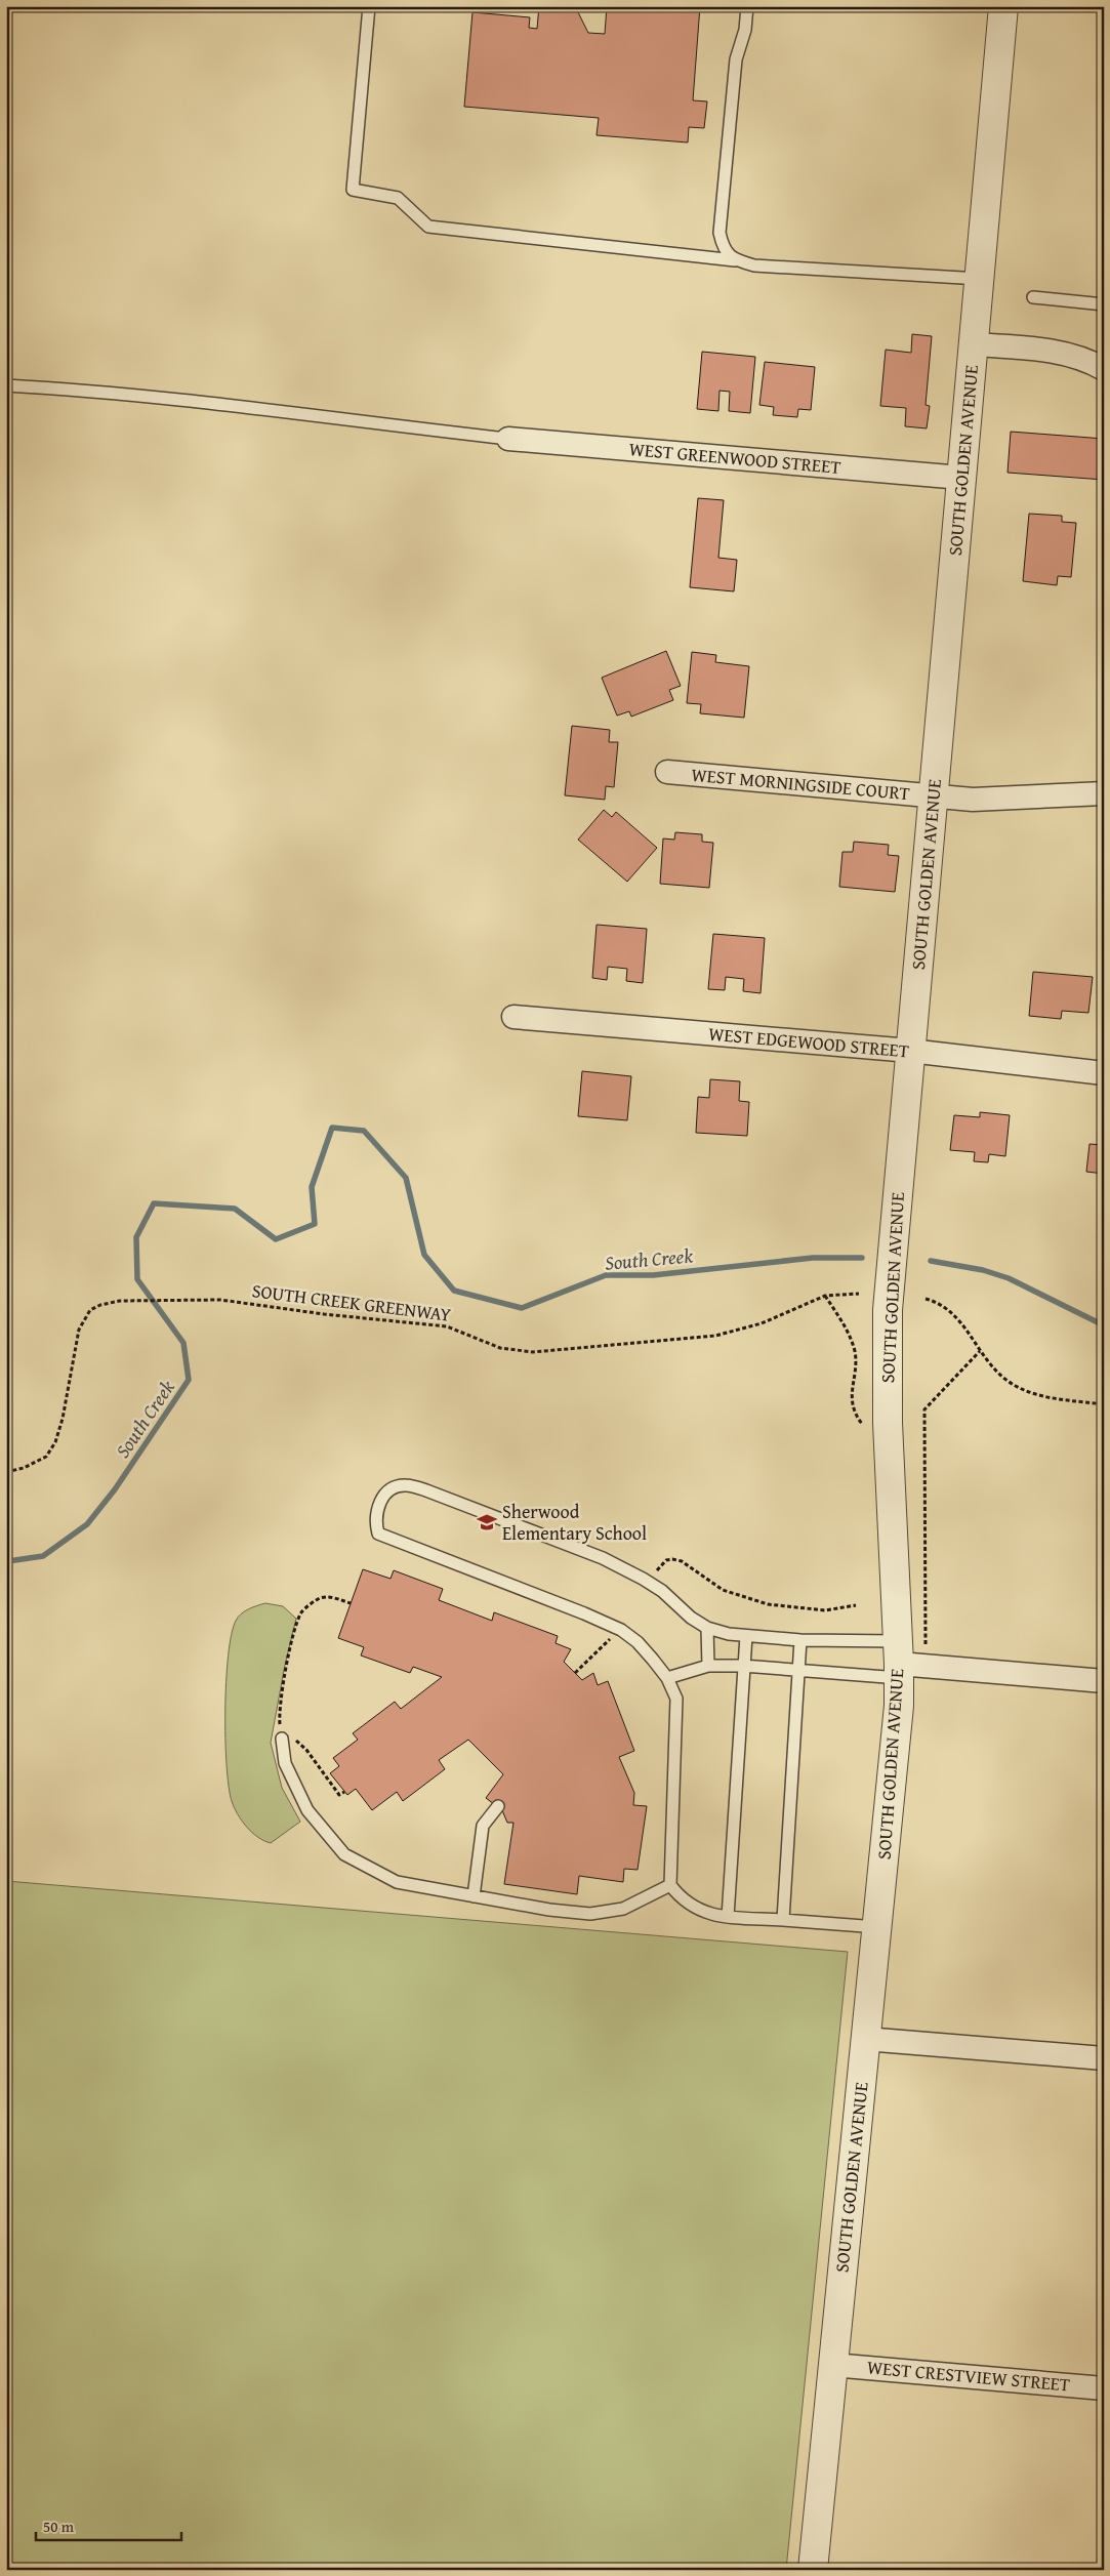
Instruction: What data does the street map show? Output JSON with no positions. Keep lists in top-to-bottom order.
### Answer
{
  "streets": {
    "street": [
      "WEST GREENWOOD STREET",
      "SOUTH GOLDEN AVENUE",
      "WEST MORNINGSIDE COURT",
      "WEST EDGEWOOD STREET",
      "WEST CRESTVIEW STREET"
    ],
    "path": ["SOUTH CREEK GREENWAY"]
  },
  "crossings": [
    ["WEST GREENWOOD STREET", "SOUTH GOLDEN AVENUE"],
    ["SOUTH GOLDEN AVENUE", "WEST MORNINGSIDE COURT"],
    ["SOUTH GOLDEN AVENUE", "WEST EDGEWOOD STREET"],
    ["SOUTH GOLDEN AVENUE", "WEST CRESTVIEW STREET"]
  ],
  "water": ["South Creek"],
  "places": {
    "school or university": ["Sherwood Elementary School"]
  },
  "scale_bar": "50 m"
}
